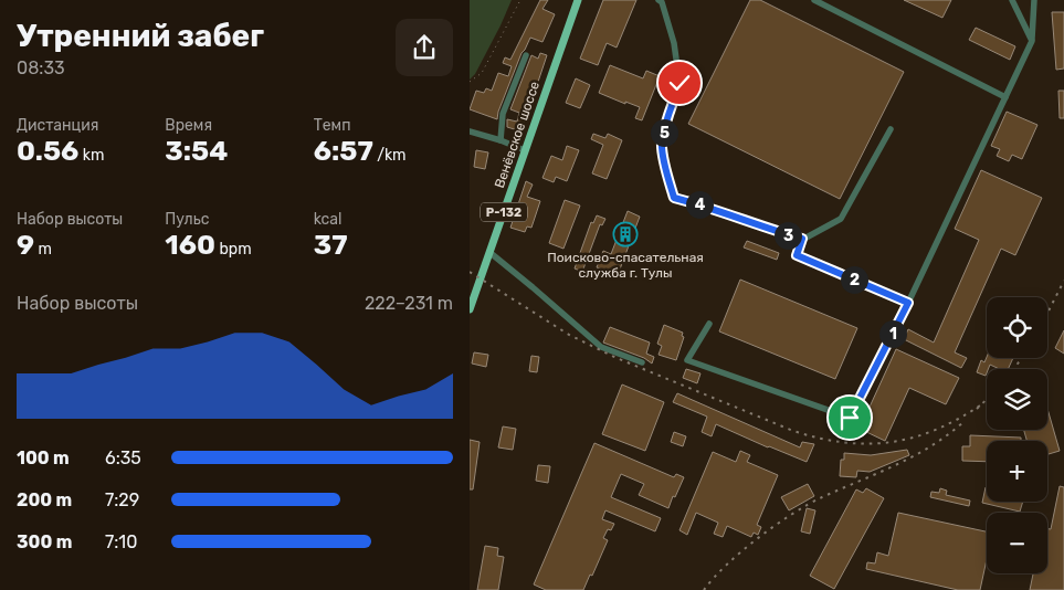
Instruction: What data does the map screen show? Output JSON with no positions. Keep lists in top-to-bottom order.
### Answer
{
  "streets": {
    "main road": ["Венёвское шоссе", "Р-132"]
  },
  "places": {
    "building": ["Поисково-спасательная служба г. Тулы"]
  },
  "page": {
    "heading": ["Утренний забег", "08:33"],
    "stats": [
      ["Дистанция", "0.56 km"],
      ["Время", "3:54"],
      ["Темп", "6:57 /km"],
      ["Набор высоты", "9 m"],
      ["Пульс", "160 bpm"],
      ["kcal", "37"]
    ],
    "pins": [
      "5",
      "4",
      "3",
      "2",
      "1"
    ],
    "chart": ["Набор высоты", "222–231 m"],
    "map_buttons": ["+", "−"],
    "list": [
      {
        "name": "100 m",
        "note": "6:35"
      },
      {
        "name": "200 m",
        "note": "7:29"
      },
      {
        "name": "300 m",
        "note": "7:10"
      }
    ]
  }
}
